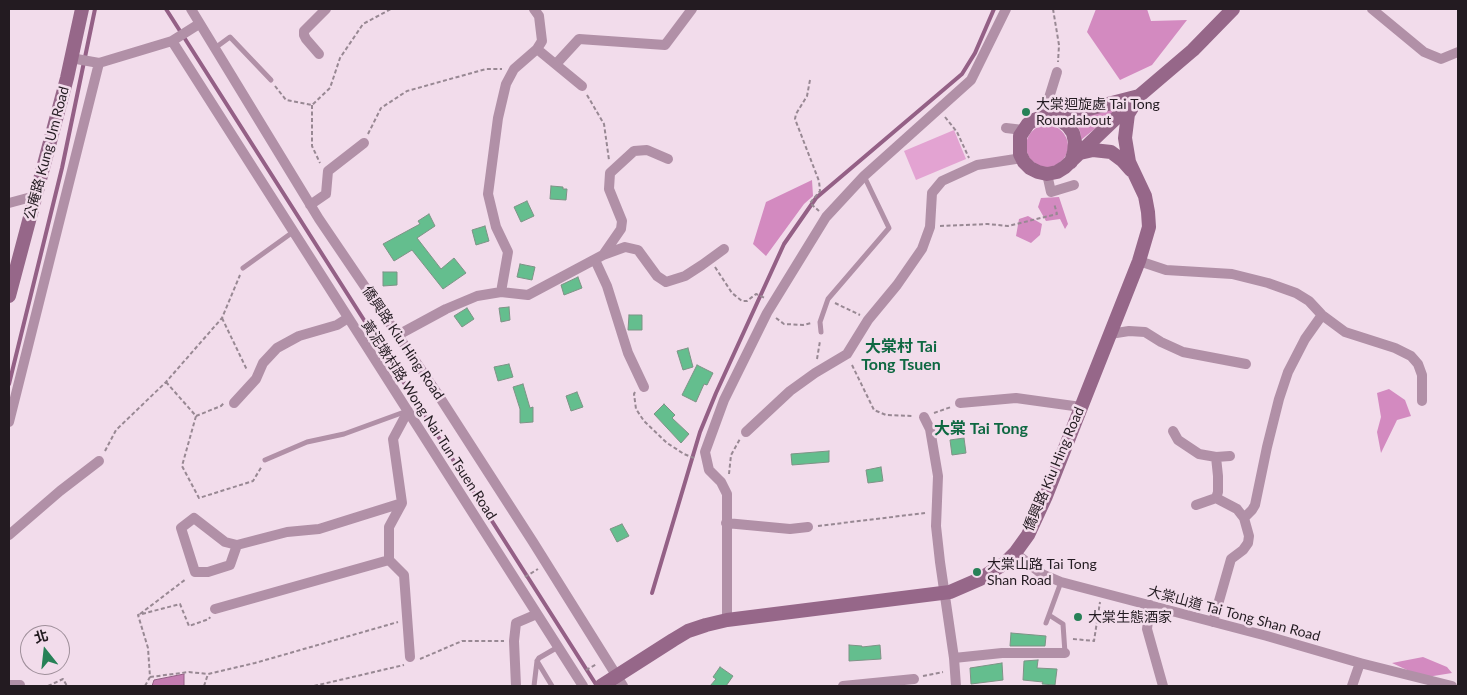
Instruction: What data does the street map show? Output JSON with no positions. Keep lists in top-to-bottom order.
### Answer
{
  "streets": {
    "street": [
      "公庵路 Kung Um Road",
      "僑興路 Kiu Hing Road",
      "黃泥墩村路 Wong Nai Tun Tsuen Road",
      "大棠山道 Tai Tong Shan Road"
    ]
  },
  "crossings": [
    ["僑興路 Kiu Hing Road", "大棠山道 Tai Tong Shan Road"]
  ],
  "districts": ["大棠村 Tai Tong Tsuen", "大棠 Tai Tong"],
  "places": ["大棠迴旋處 Tai Tong Roundabout", "大棠山路 Tai Tong Shan Road", "大棠生態酒家"],
  "north": "top"
}
